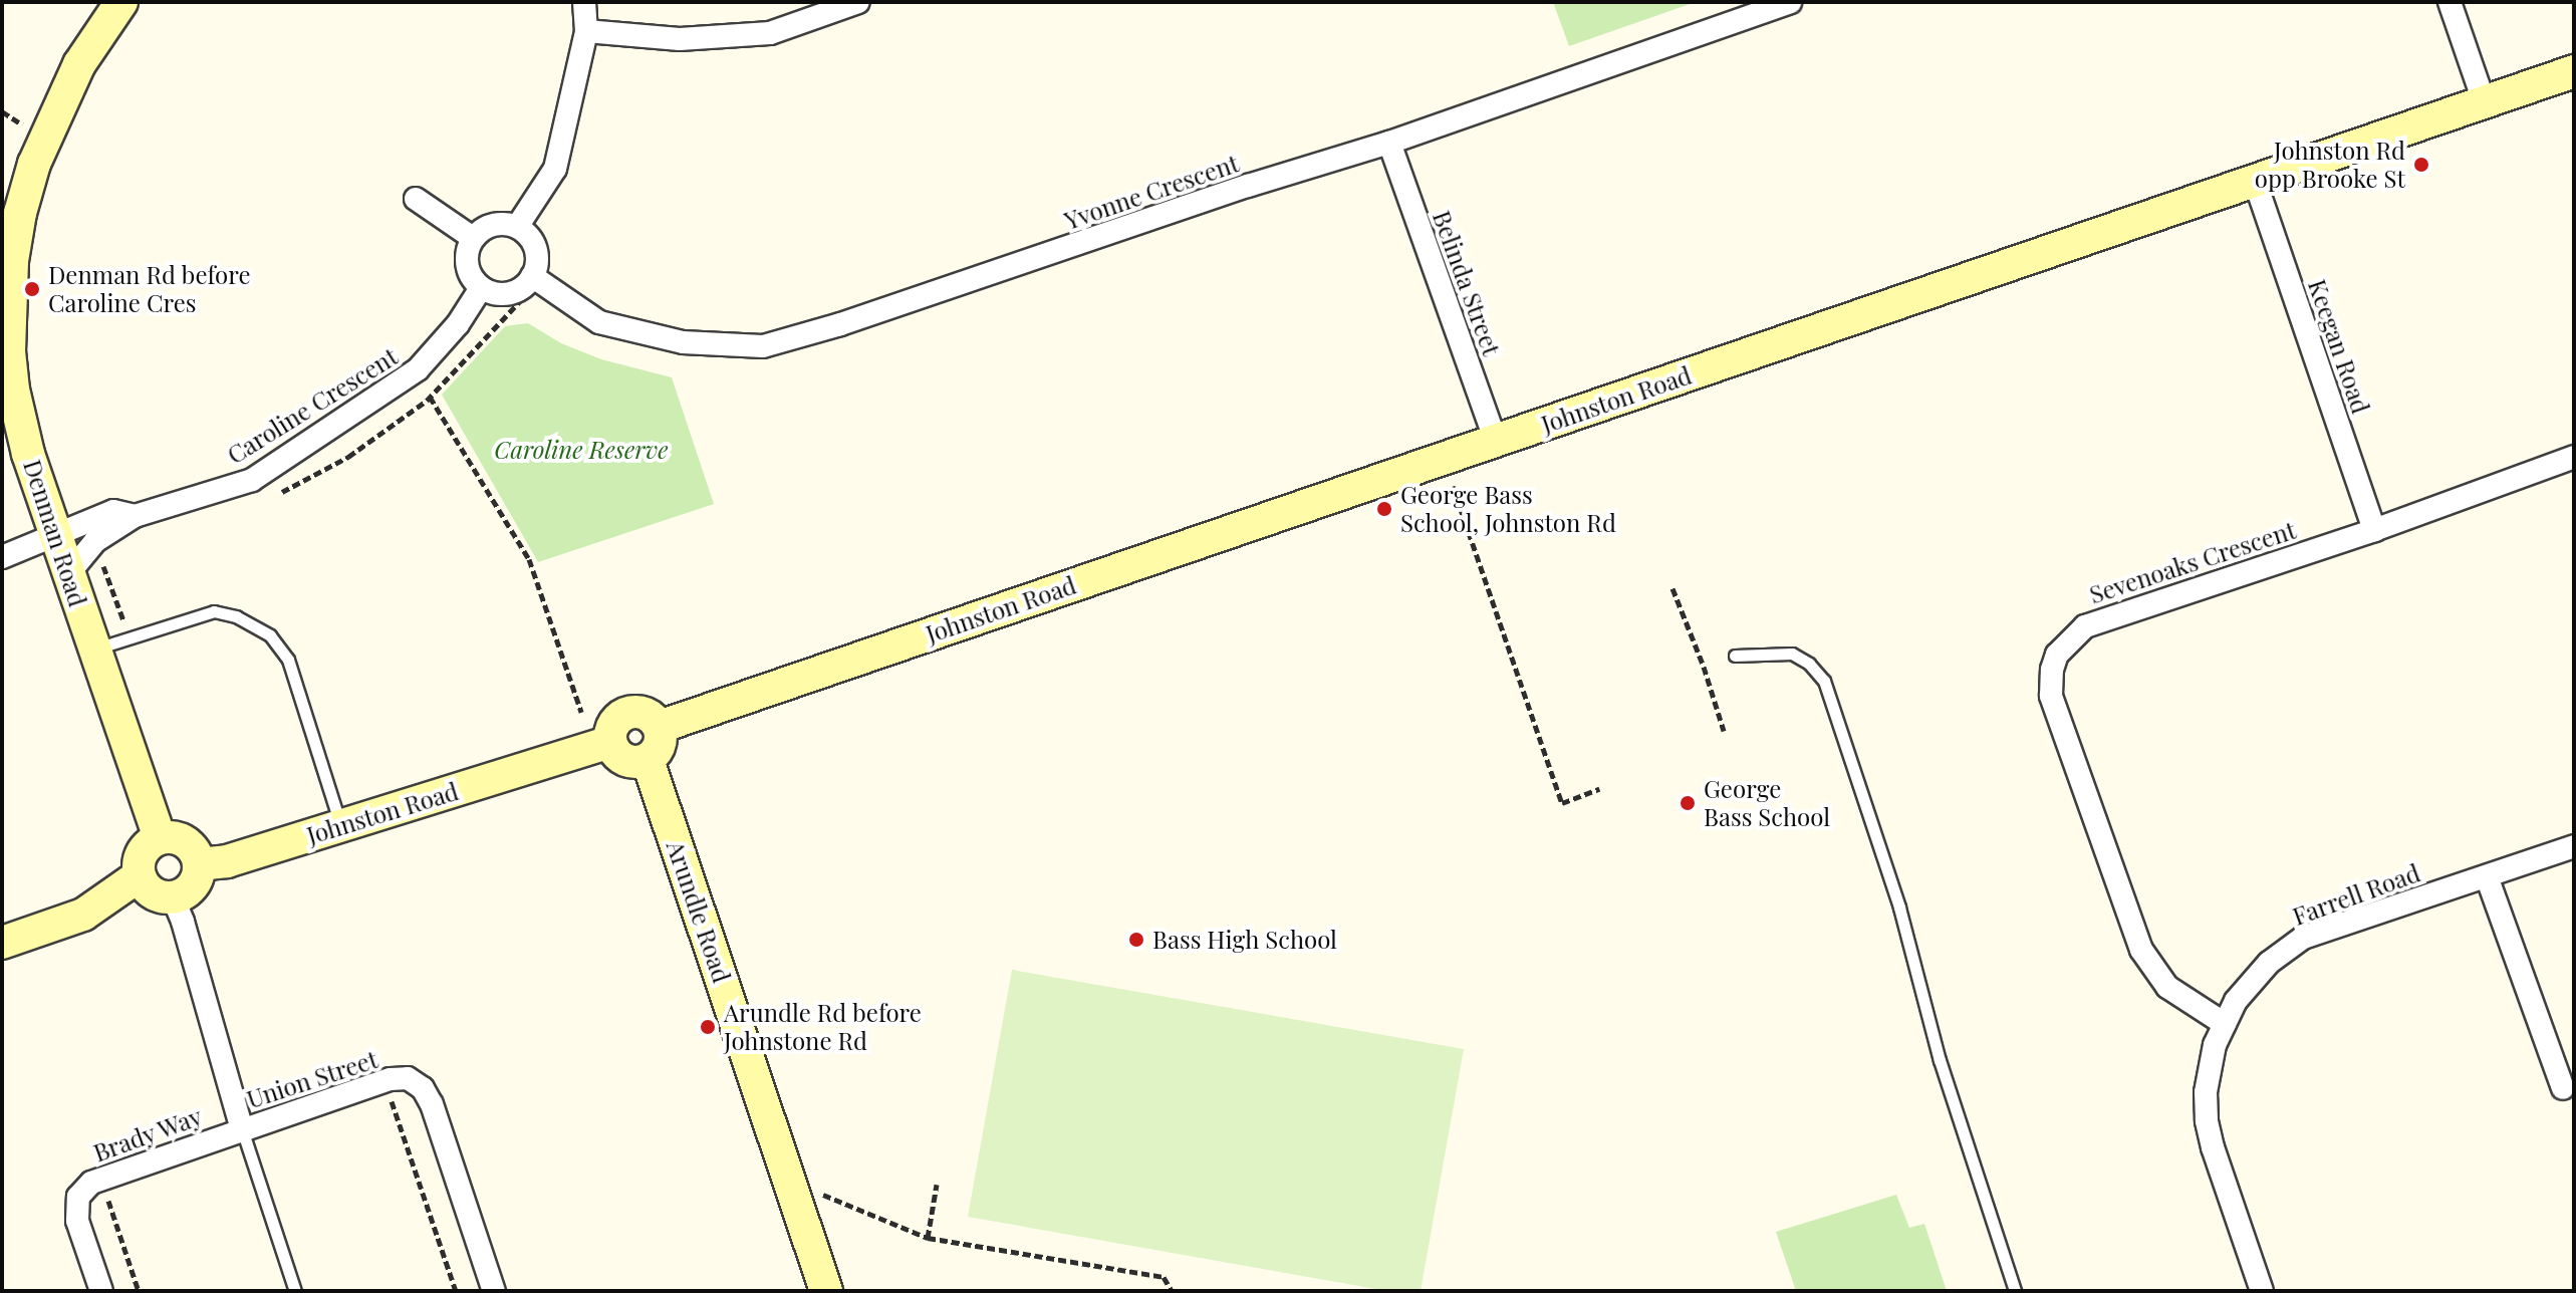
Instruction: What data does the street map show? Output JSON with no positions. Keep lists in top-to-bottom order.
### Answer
{
  "streets": {
    "street": [
      "Yvonne Crescent",
      "Belinda Street",
      "Keegan Road",
      "Johnston Road",
      "Caroline Crescent",
      "Denman Road",
      "Sevenoaks Crescent",
      "Farrell Road",
      "Arundle Road",
      "Union Street",
      "Brady Way"
    ]
  },
  "crossings": [
    ["Yvonne Crescent", "Belinda Street"],
    ["Yvonne Crescent", "Caroline Crescent"],
    ["Belinda Street", "Johnston Road"],
    ["Keegan Road", "Johnston Road"],
    ["Keegan Road", "Sevenoaks Crescent"],
    ["Johnston Road", "Denman Road"],
    ["Johnston Road", "Arundle Road"],
    ["Johnston Road", "Union Street"],
    ["Caroline Crescent", "Denman Road"],
    ["Denman Road", "Union Street"],
    ["Sevenoaks Crescent", "Farrell Road"],
    ["Union Street", "Brady Way"]
  ],
  "parks": ["Caroline Reserve"],
  "places": [
    "Johnston Rd opp Brooke St",
    "Denman Rd before Caroline Cres",
    "George Bass School, Johnston Rd",
    "George Bass School",
    "Bass High School",
    "Arundle Rd before Johnstone Rd"
  ]
}
